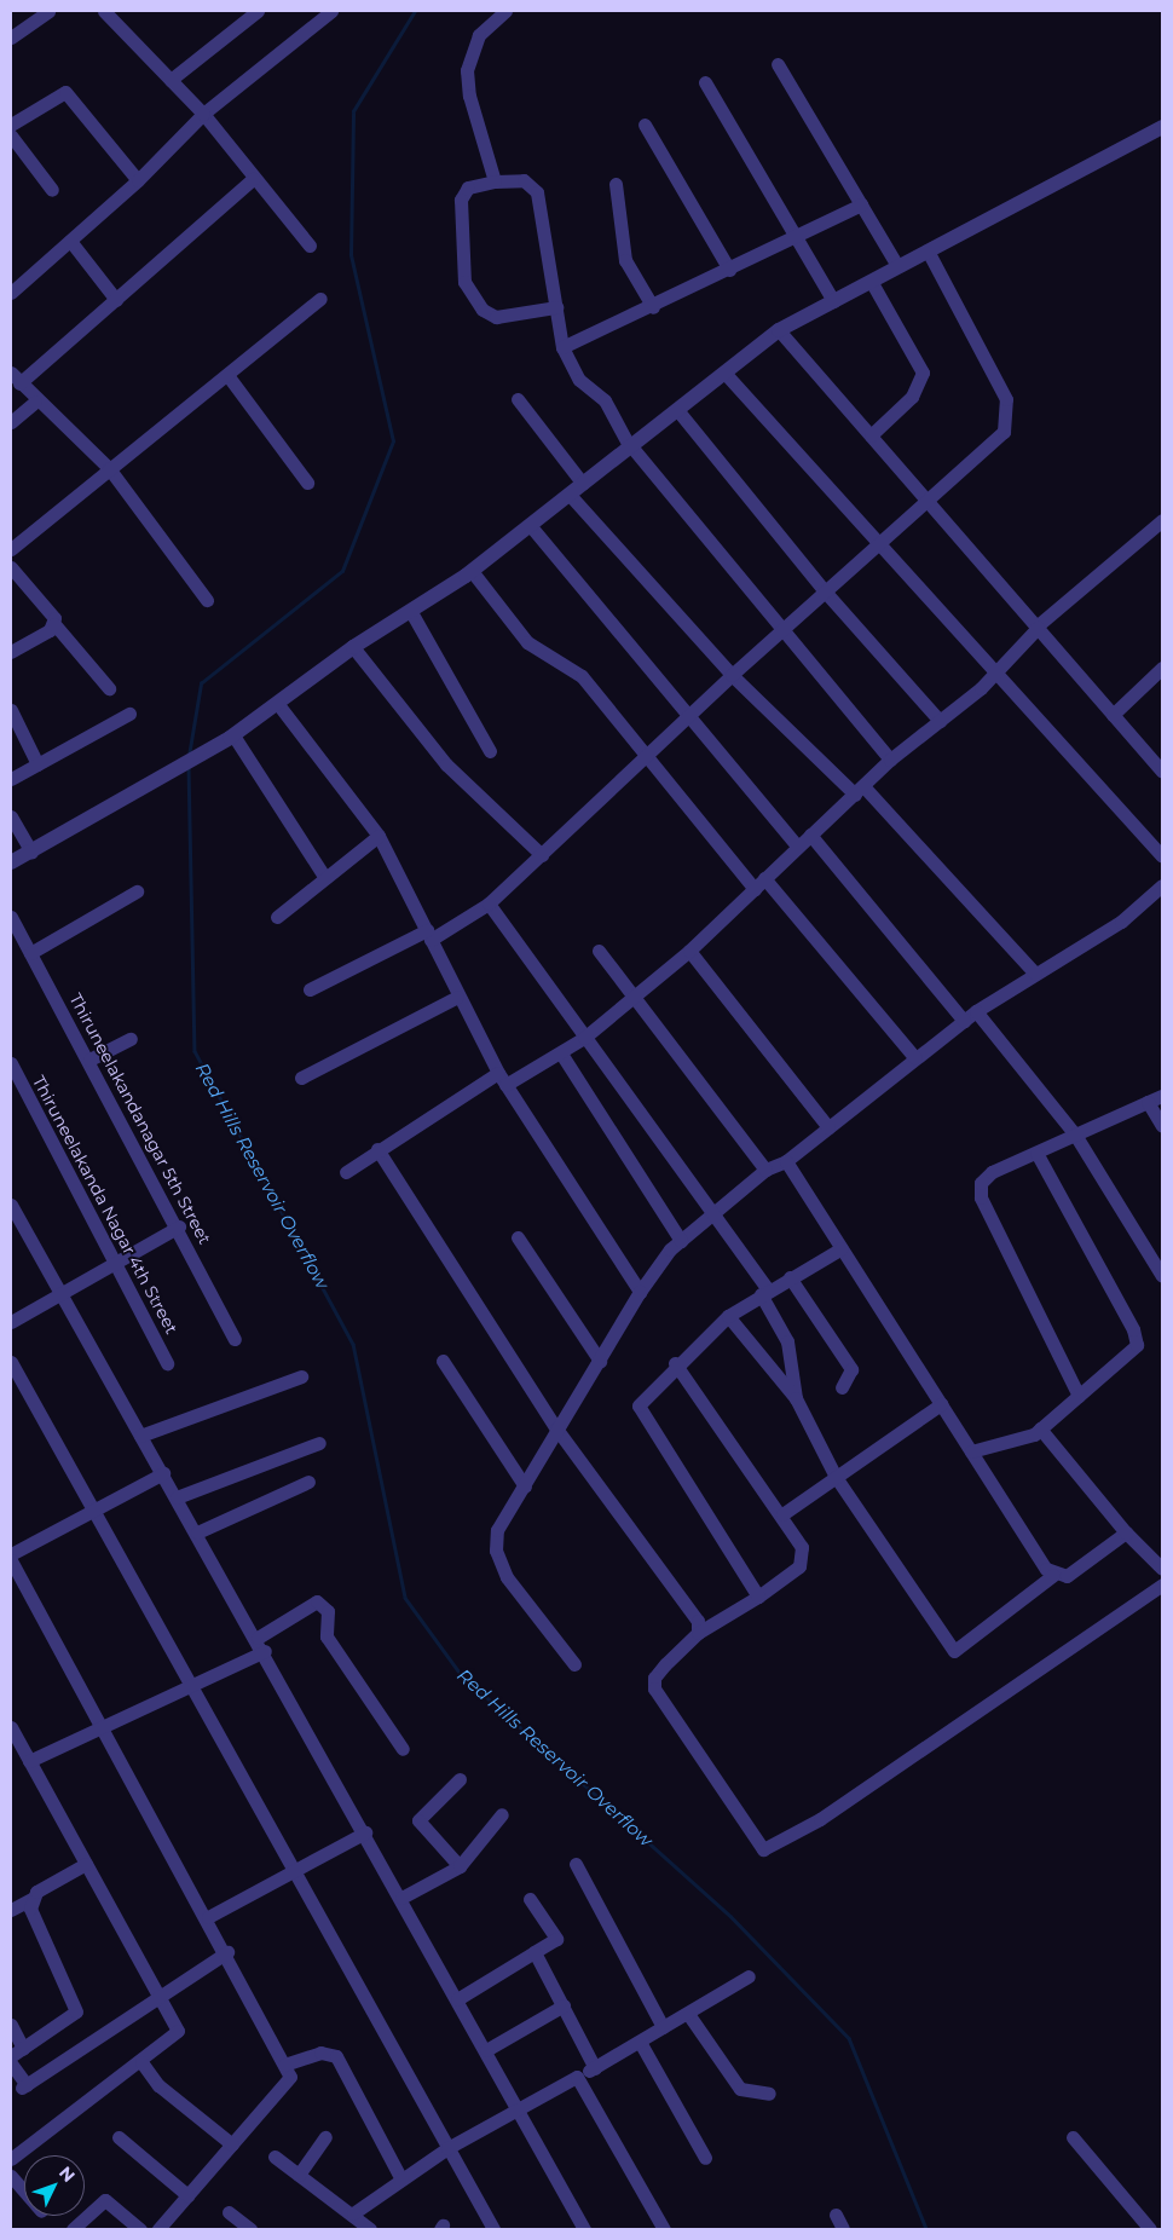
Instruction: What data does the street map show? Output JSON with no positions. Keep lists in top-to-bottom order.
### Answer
{
  "streets": {
    "street": ["Thiruneelakandanagar 5th Street", "Thiruneelakanda Nagar 4th Street"]
  },
  "water": ["Red Hills Reservoir Overflow"],
  "north": "top right"
}
